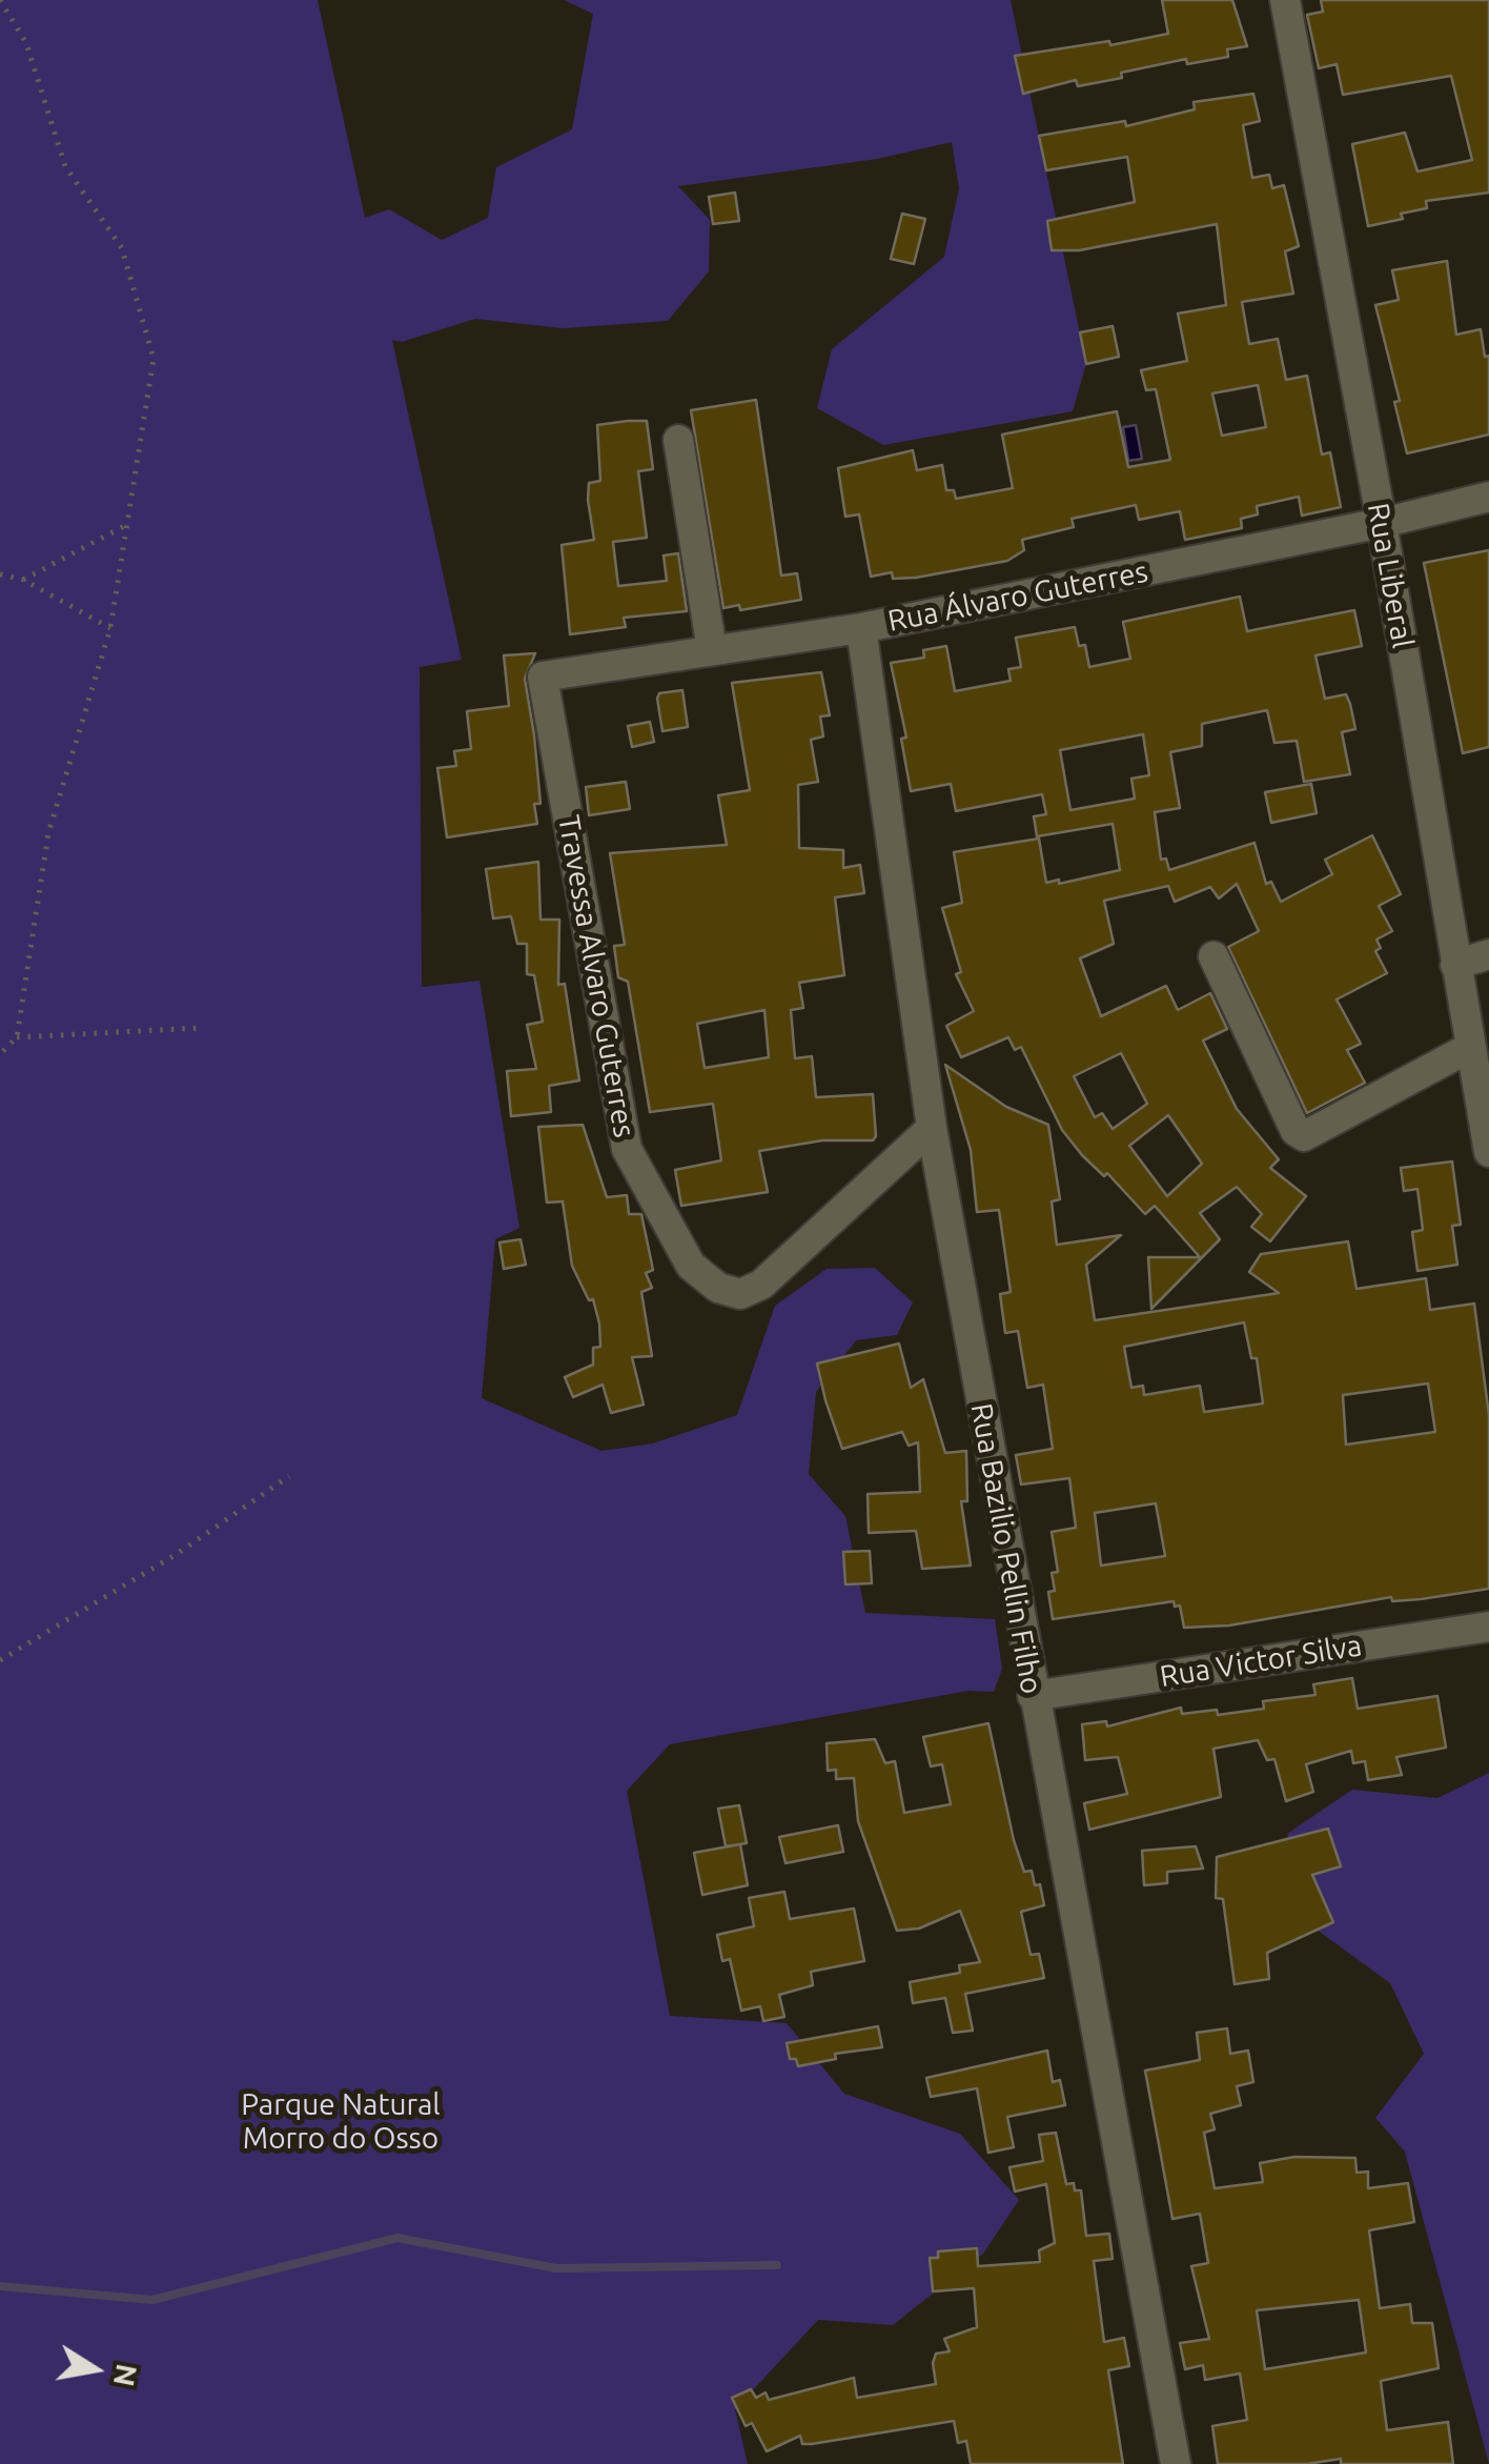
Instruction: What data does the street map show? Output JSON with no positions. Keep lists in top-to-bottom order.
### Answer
{
  "streets": {
    "street": [
      "Rua Liberal",
      "Rua Álvaro Guterres",
      "Travessa Alvaro Guterres",
      "Rua Bazilio Pellin Filho",
      "Rua Victor Silva"
    ]
  },
  "crossings": [
    ["Rua Liberal", "Rua Álvaro Guterres"],
    ["Rua Álvaro Guterres", "Travessa Alvaro Guterres"],
    ["Rua Álvaro Guterres", "Rua Bazilio Pellin Filho"],
    ["Travessa Alvaro Guterres", "Rua Bazilio Pellin Filho"],
    ["Rua Bazilio Pellin Filho", "Rua Victor Silva"]
  ],
  "parks": ["Parque Natural Morro do Osso"],
  "north": "right"
}
